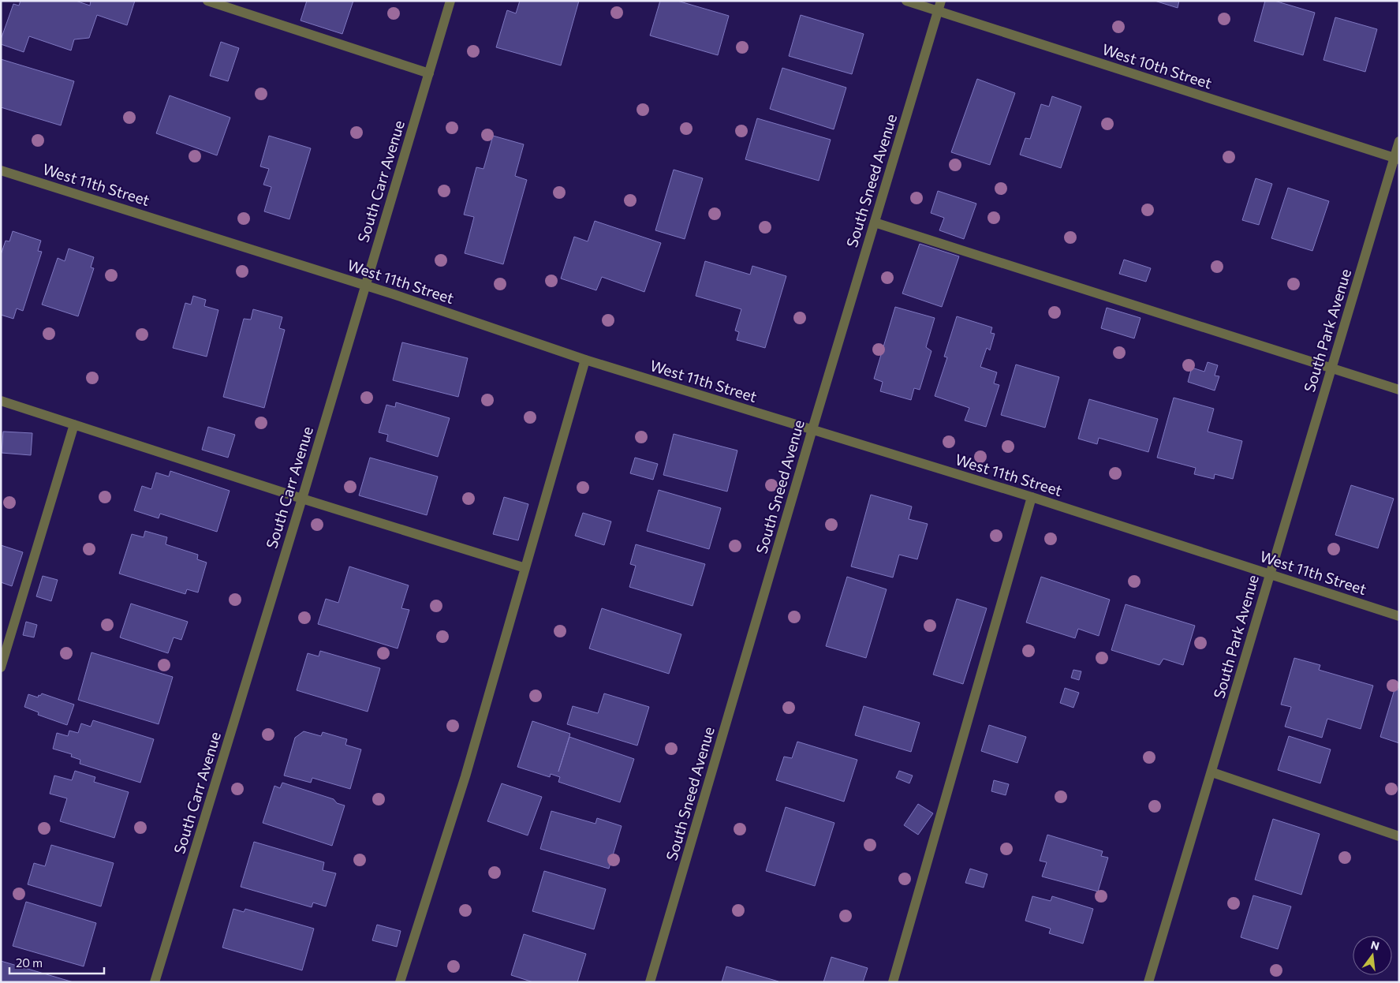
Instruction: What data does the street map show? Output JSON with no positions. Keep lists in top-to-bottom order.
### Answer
{
  "streets": {
    "street": [
      "West 10th Street",
      "South Sneed Avenue",
      "South Carr Avenue",
      "West 11th Street",
      "South Park Avenue"
    ]
  },
  "crossings": [
    ["West 10th Street", "South Sneed Avenue"],
    ["West 10th Street", "South Park Avenue"],
    ["South Sneed Avenue", "West 11th Street"],
    ["South Carr Avenue", "West 11th Street"],
    ["West 11th Street", "South Park Avenue"]
  ],
  "scale_bar": "20 m",
  "north": "top"
}
